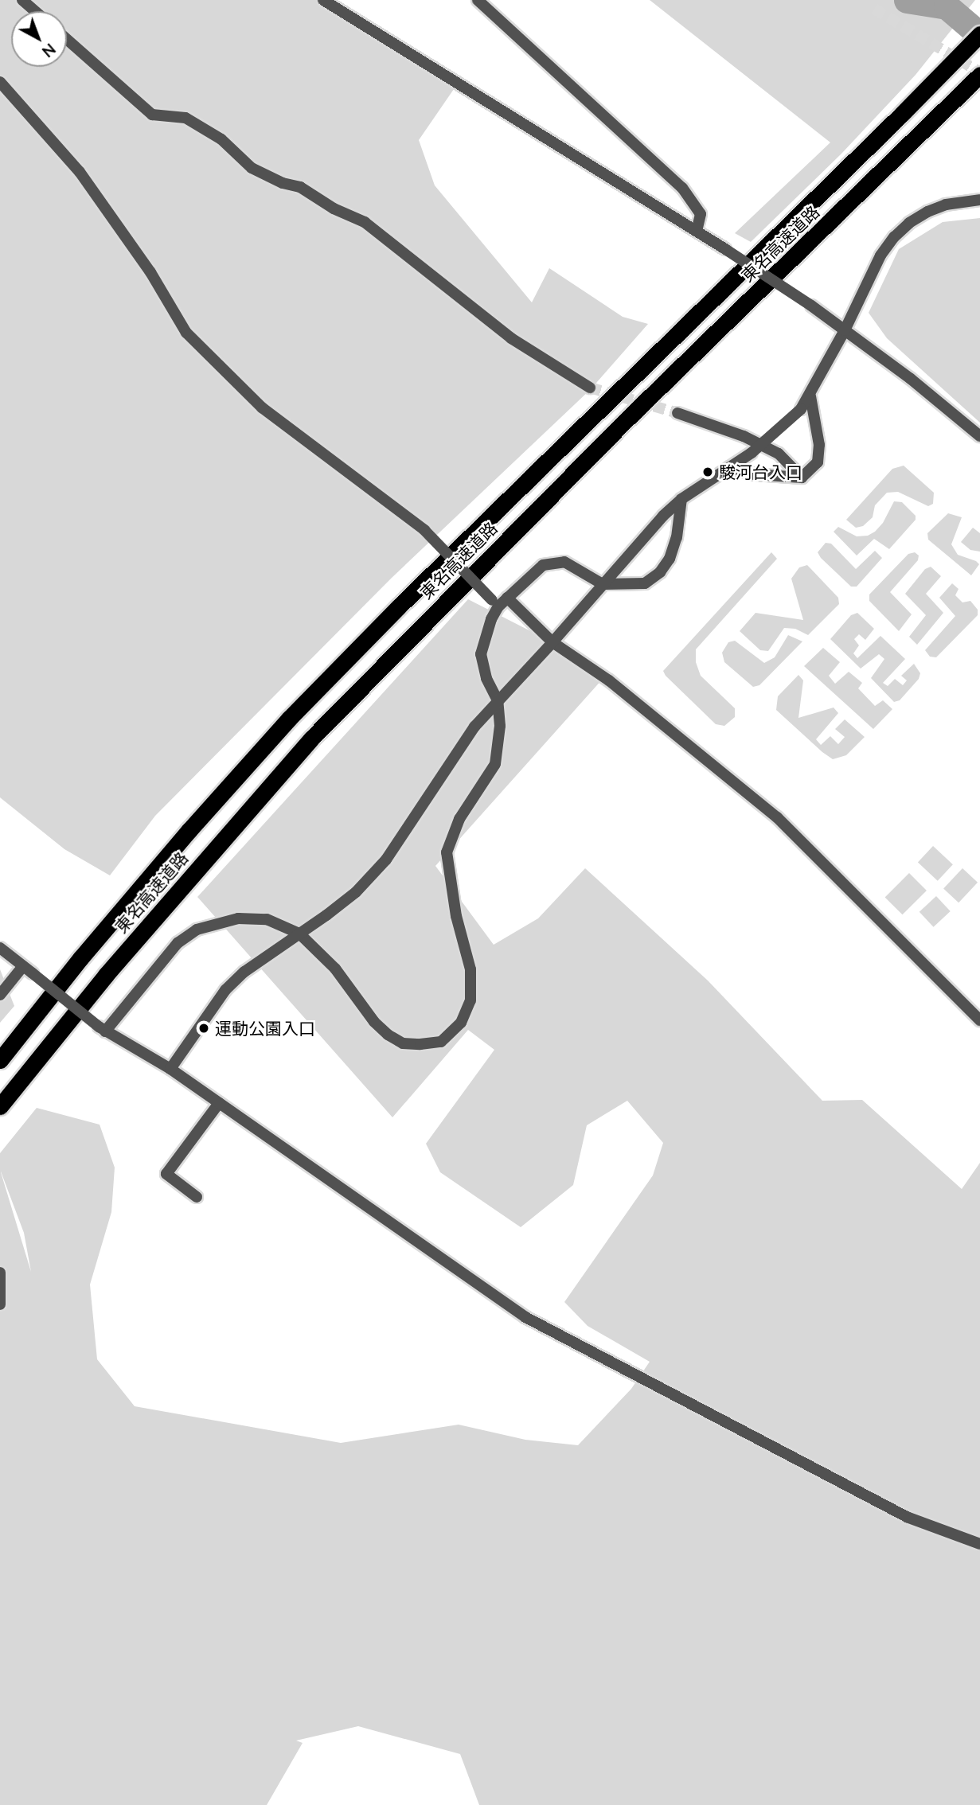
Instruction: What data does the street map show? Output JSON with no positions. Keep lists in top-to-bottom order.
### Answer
{
  "streets": {
    "highway": ["東名高速道路"]
  },
  "places": ["駿河台入口", "運動公園入口"],
  "north": "bottom right"
}
